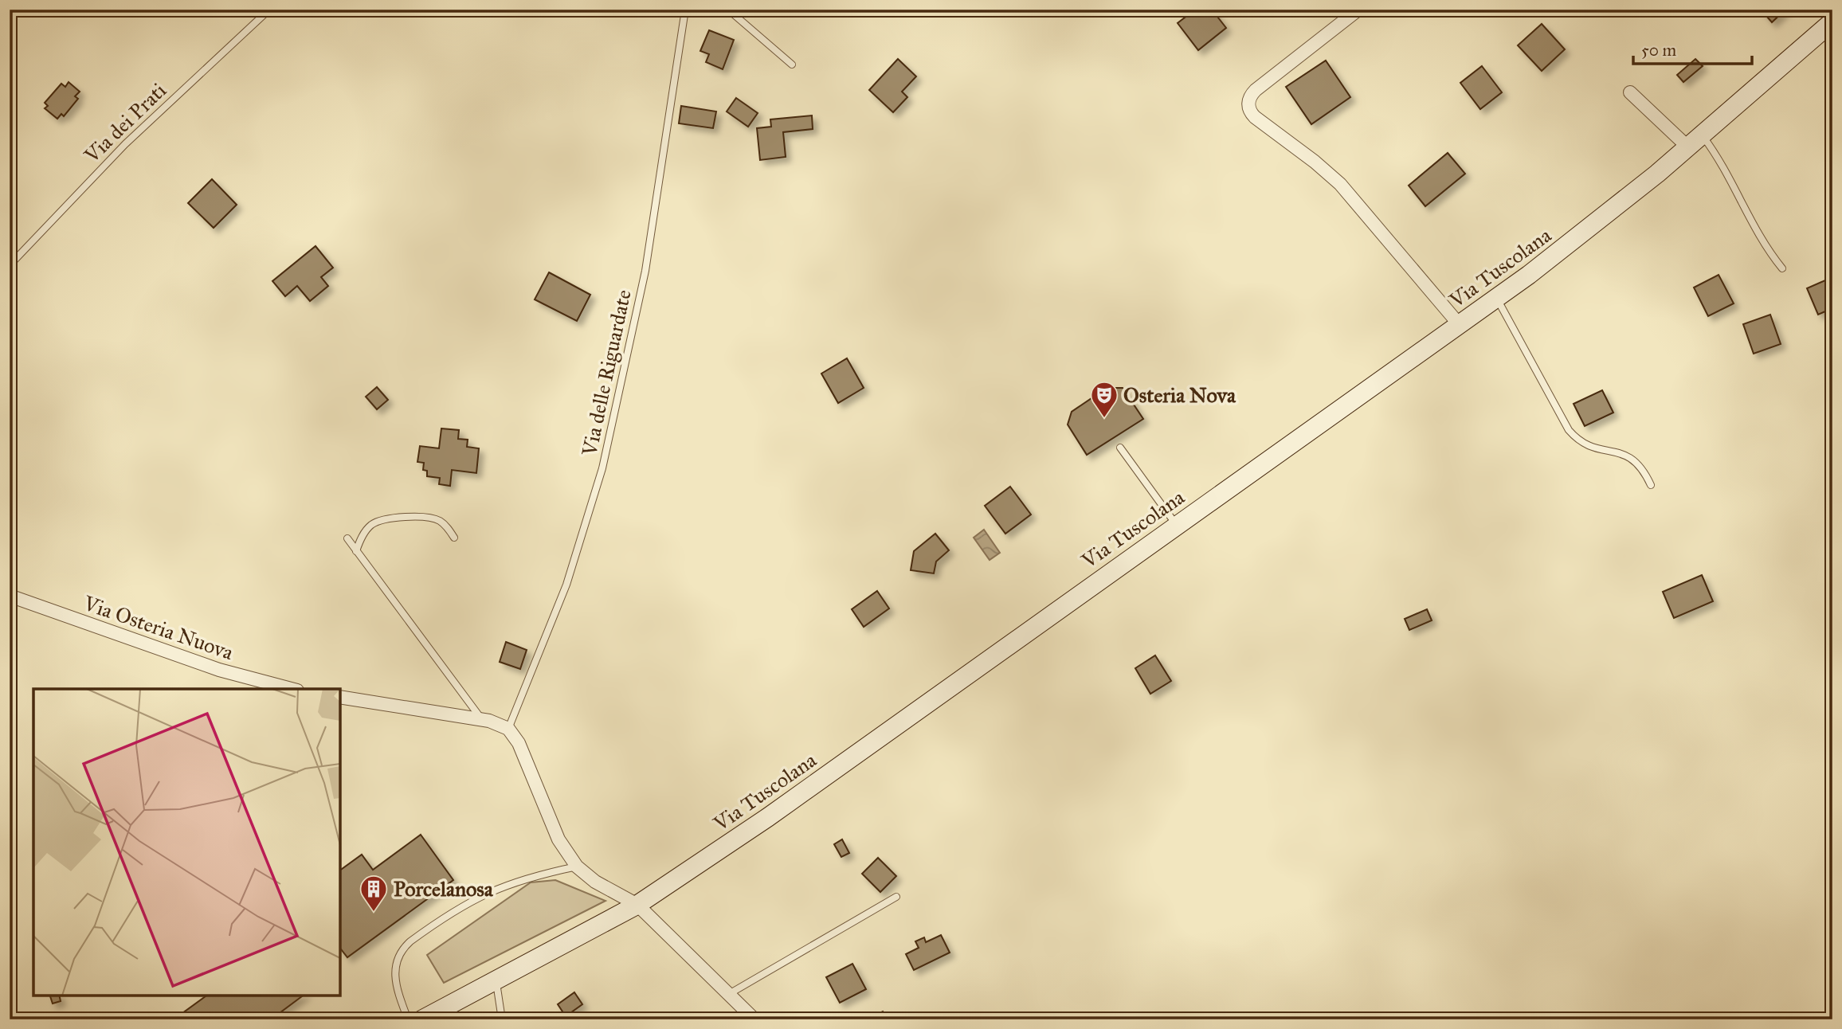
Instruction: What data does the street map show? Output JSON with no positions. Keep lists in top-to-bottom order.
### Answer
{
  "streets": {
    "main road": ["Via Tuscolana"],
    "street": ["Via Osteria Nuova"],
    "lane": ["Via dei Prati", "Via delle Riguardate"]
  },
  "places": {
    "theatre": ["Osteria Nova"],
    "building": ["Porcelanosa"]
  },
  "scale_bar": "50 m"
}
